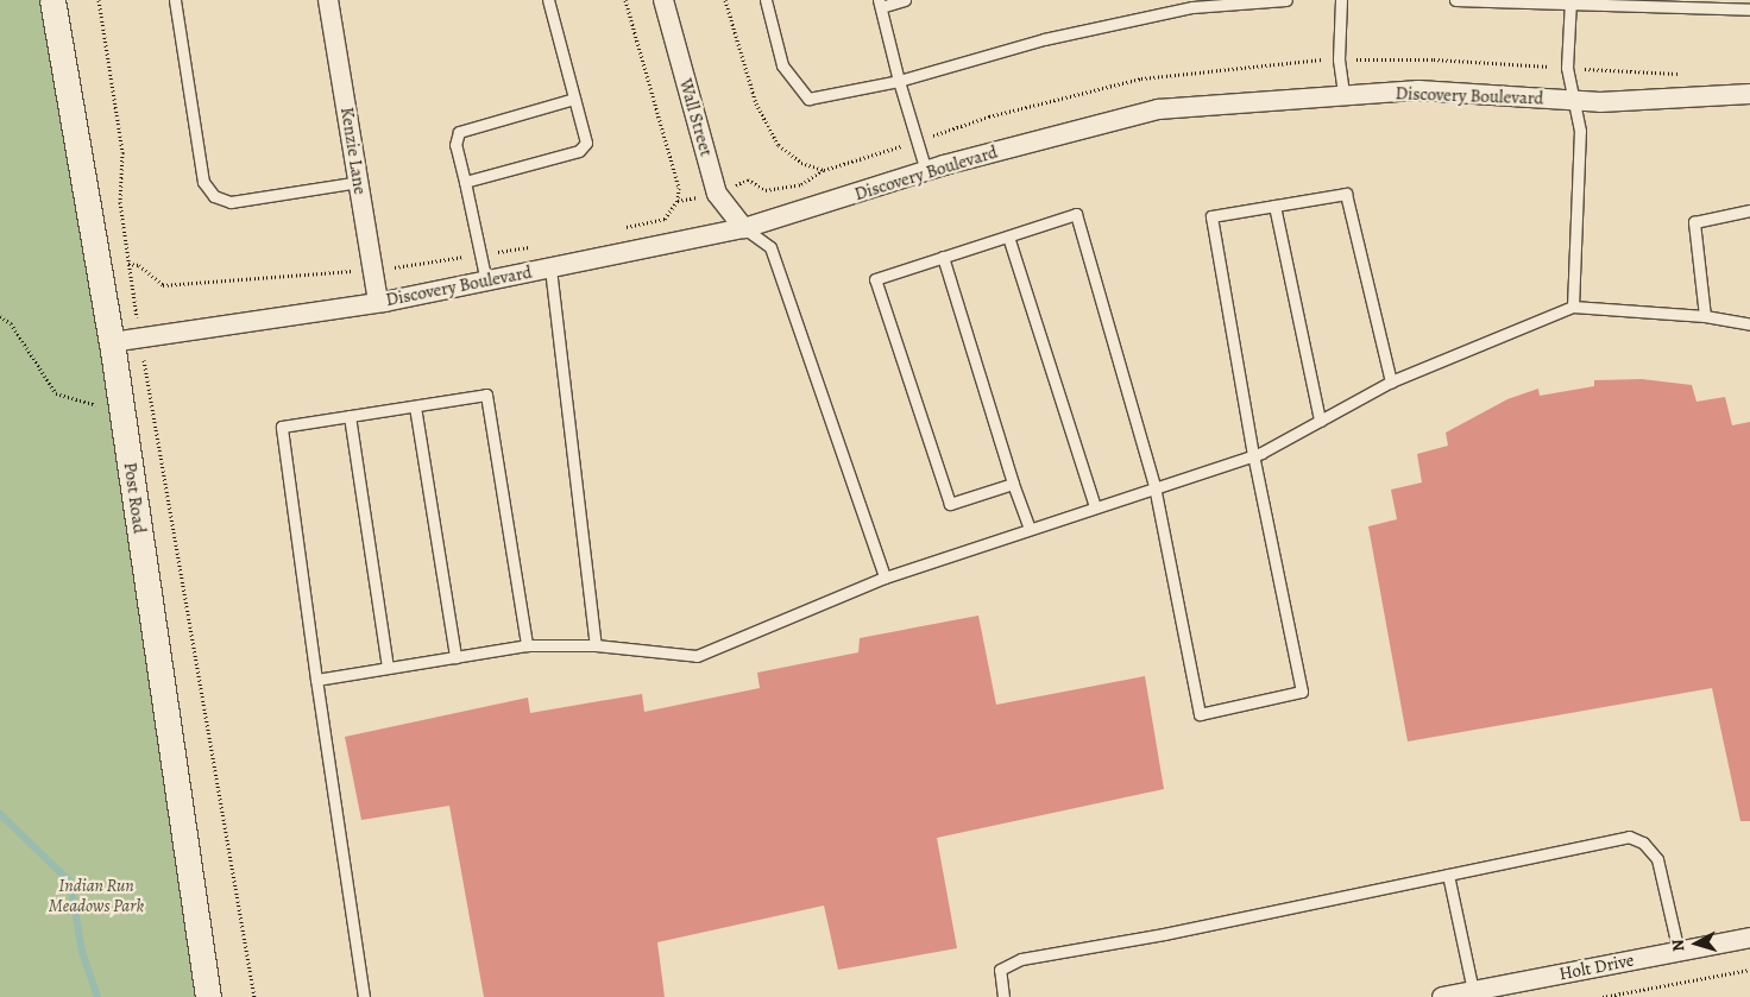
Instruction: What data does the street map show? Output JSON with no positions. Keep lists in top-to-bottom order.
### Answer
{
  "streets": {
    "street": [
      "Discovery Boulevard",
      "Wall Street",
      "Kenzie Lane",
      "Post Road",
      "Holt Drive"
    ]
  },
  "crossings": [
    ["Discovery Boulevard", "Wall Street"],
    ["Discovery Boulevard", "Kenzie Lane"],
    ["Discovery Boulevard", "Post Road"]
  ],
  "parks": ["Indian Run Meadows Park"],
  "north": "left"
}
